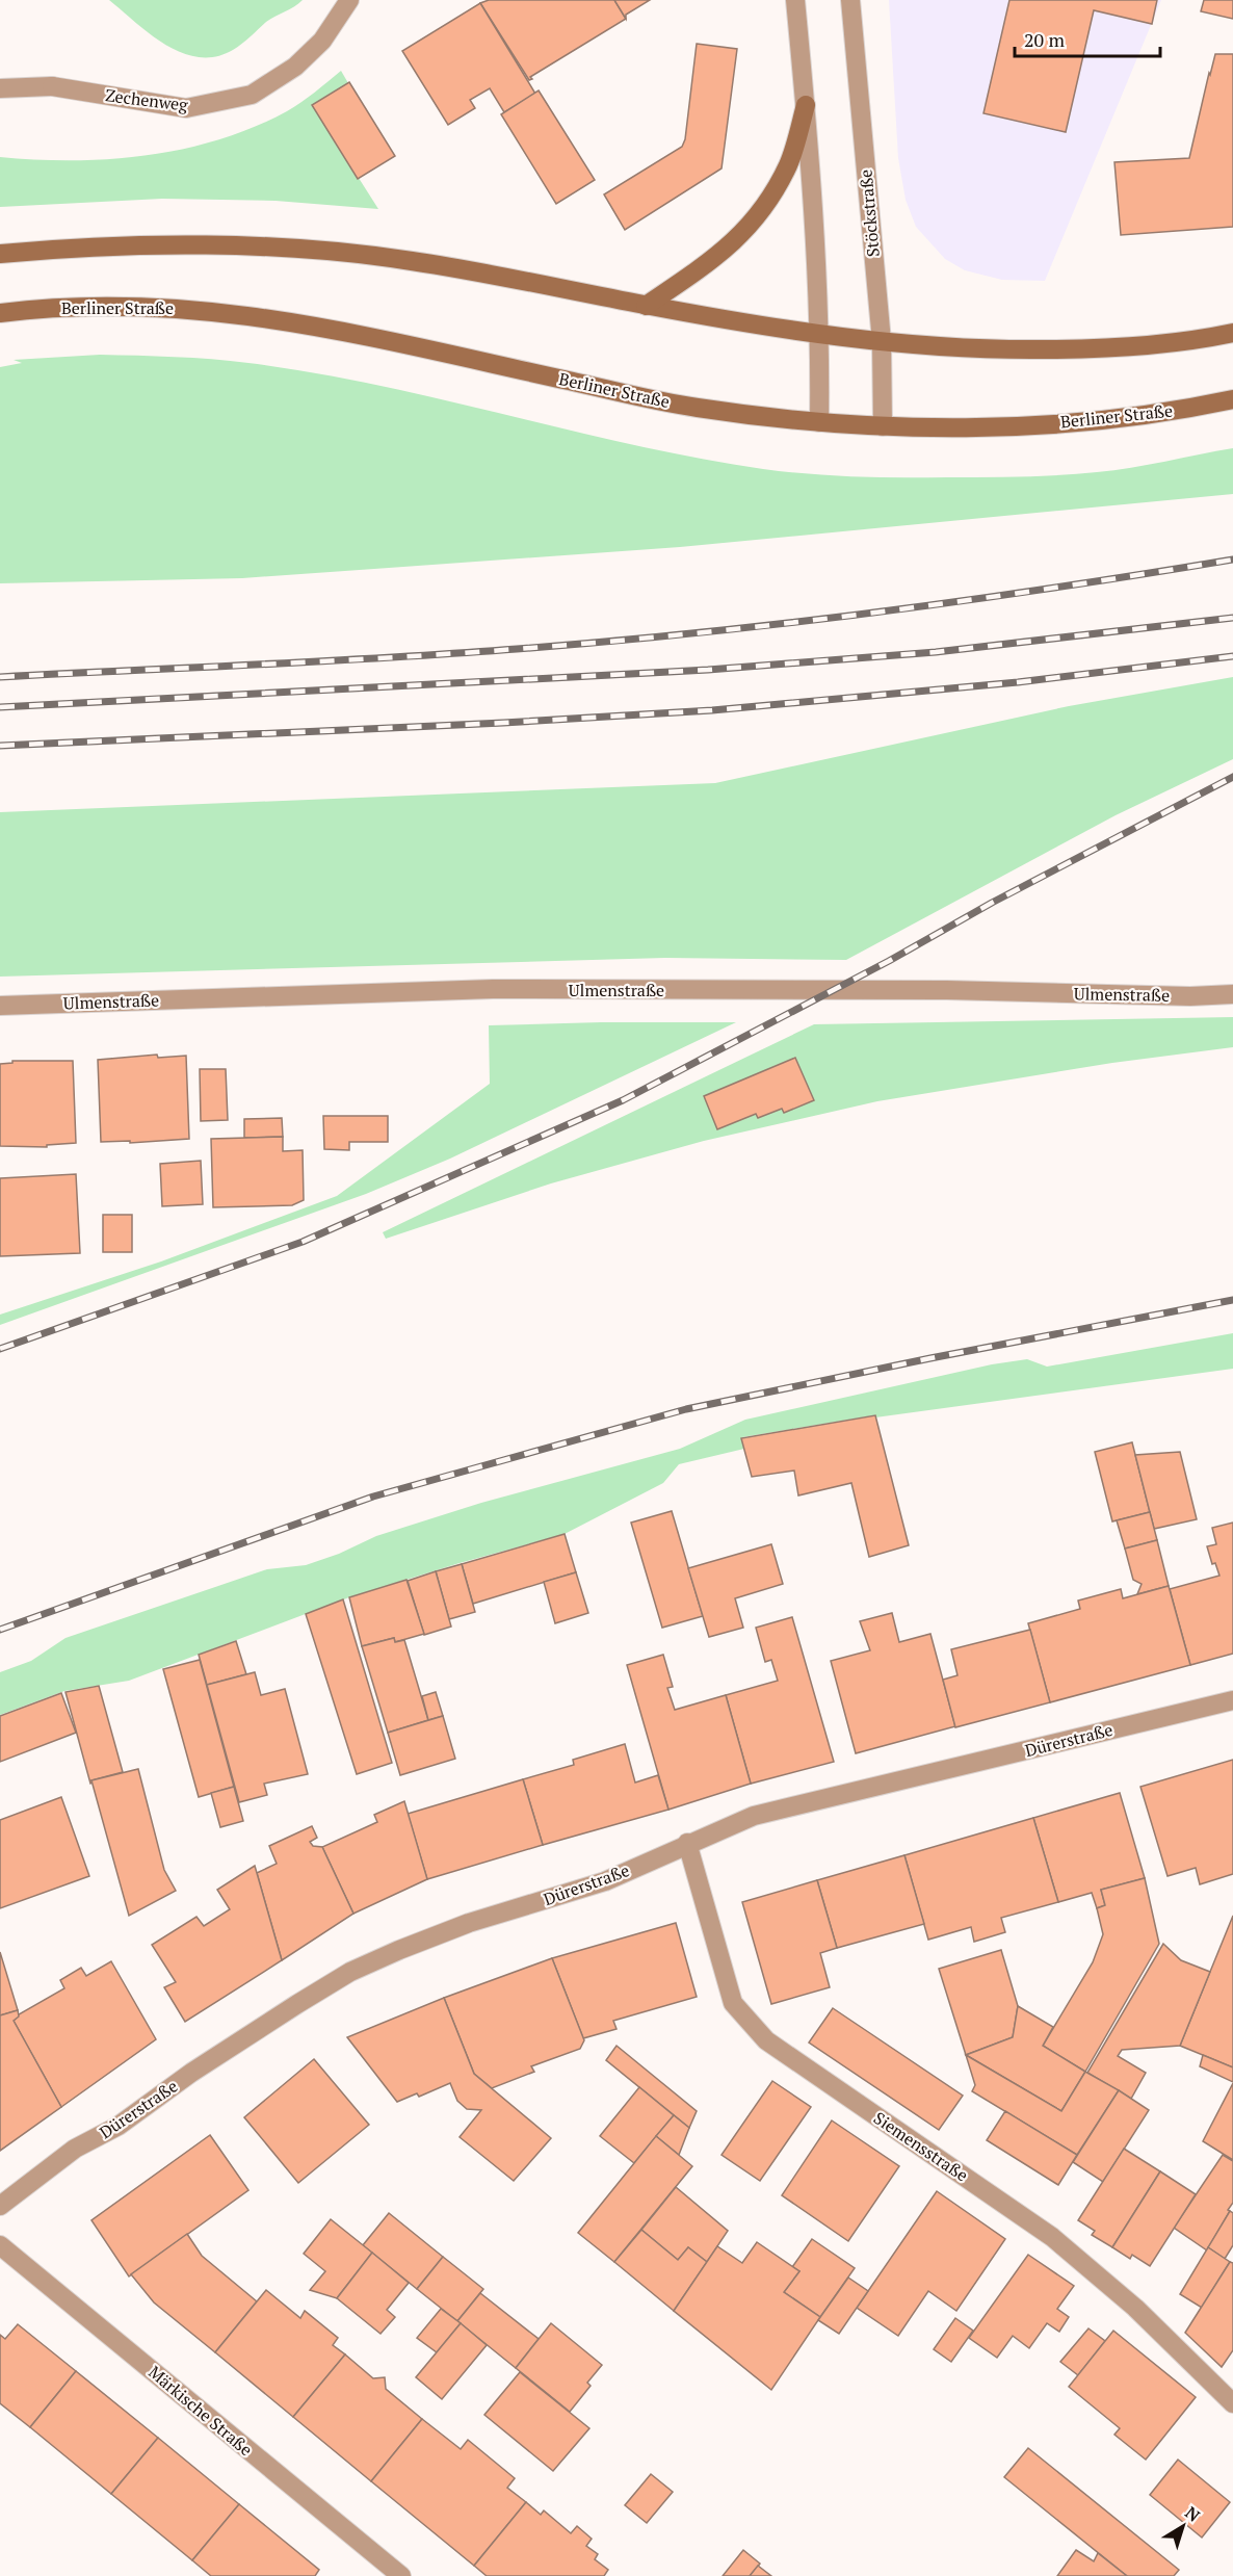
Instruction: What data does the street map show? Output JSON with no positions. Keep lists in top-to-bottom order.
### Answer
{
  "streets": {
    "main road": ["Berliner Straße"],
    "street": [
      "Zechenweg",
      "Stöckstraße",
      "Ulmenstraße",
      "Dürerstraße",
      "Siemensstraße",
      "Märkische Straße"
    ]
  },
  "crossings": [
    ["Stöckstraße", "Berliner Straße"],
    ["Dürerstraße", "Siemensstraße"]
  ],
  "scale_bar": "20 m",
  "north": "top right"
}
